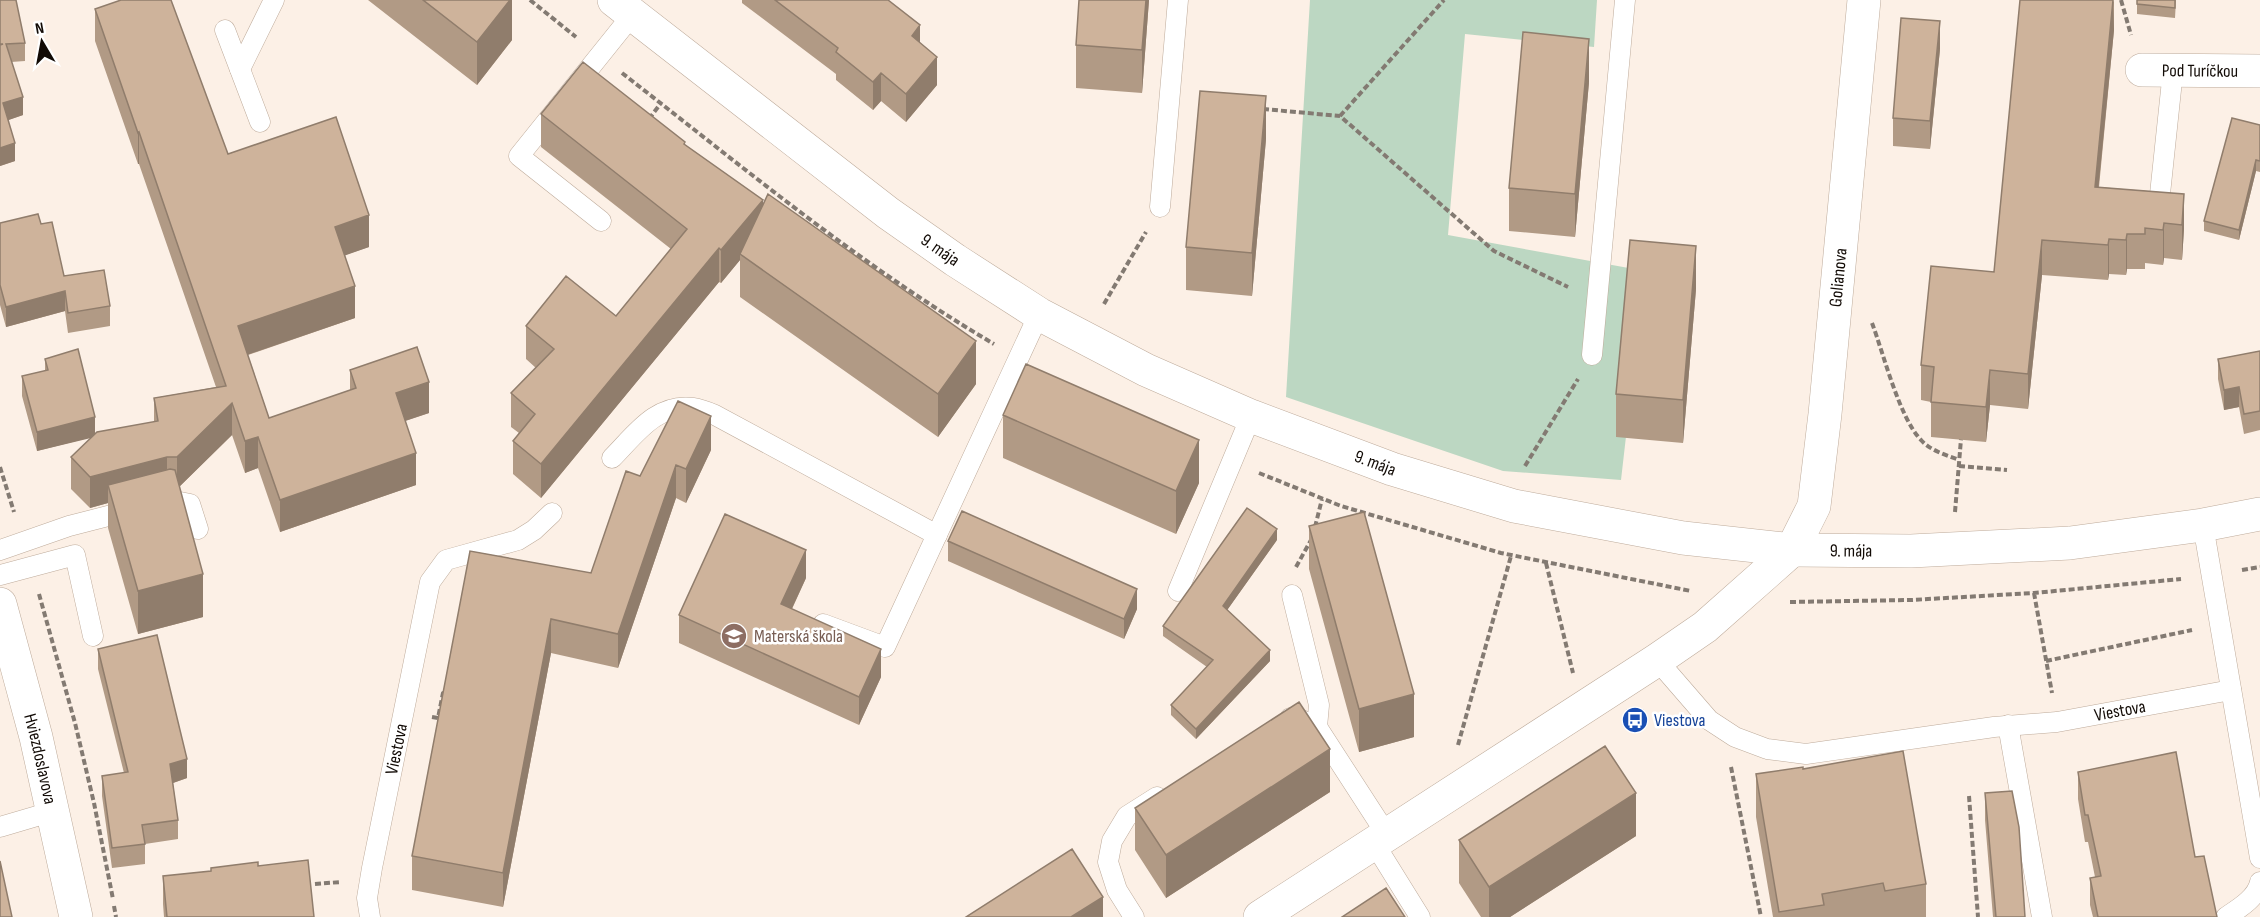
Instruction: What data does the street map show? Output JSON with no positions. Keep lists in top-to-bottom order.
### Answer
{
  "streets": {
    "main road": [
      "Pod Turíčkou",
      "9. mája",
      "Golianova",
      "Hviezdoslavova"
    ],
    "lane": ["Viestova"]
  },
  "crossings": [
    ["9. mája", "Golianova"]
  ],
  "places": {
    "school or university": ["Materská škola"],
    "bus stop": ["Viestova"]
  },
  "north": "top"
}
